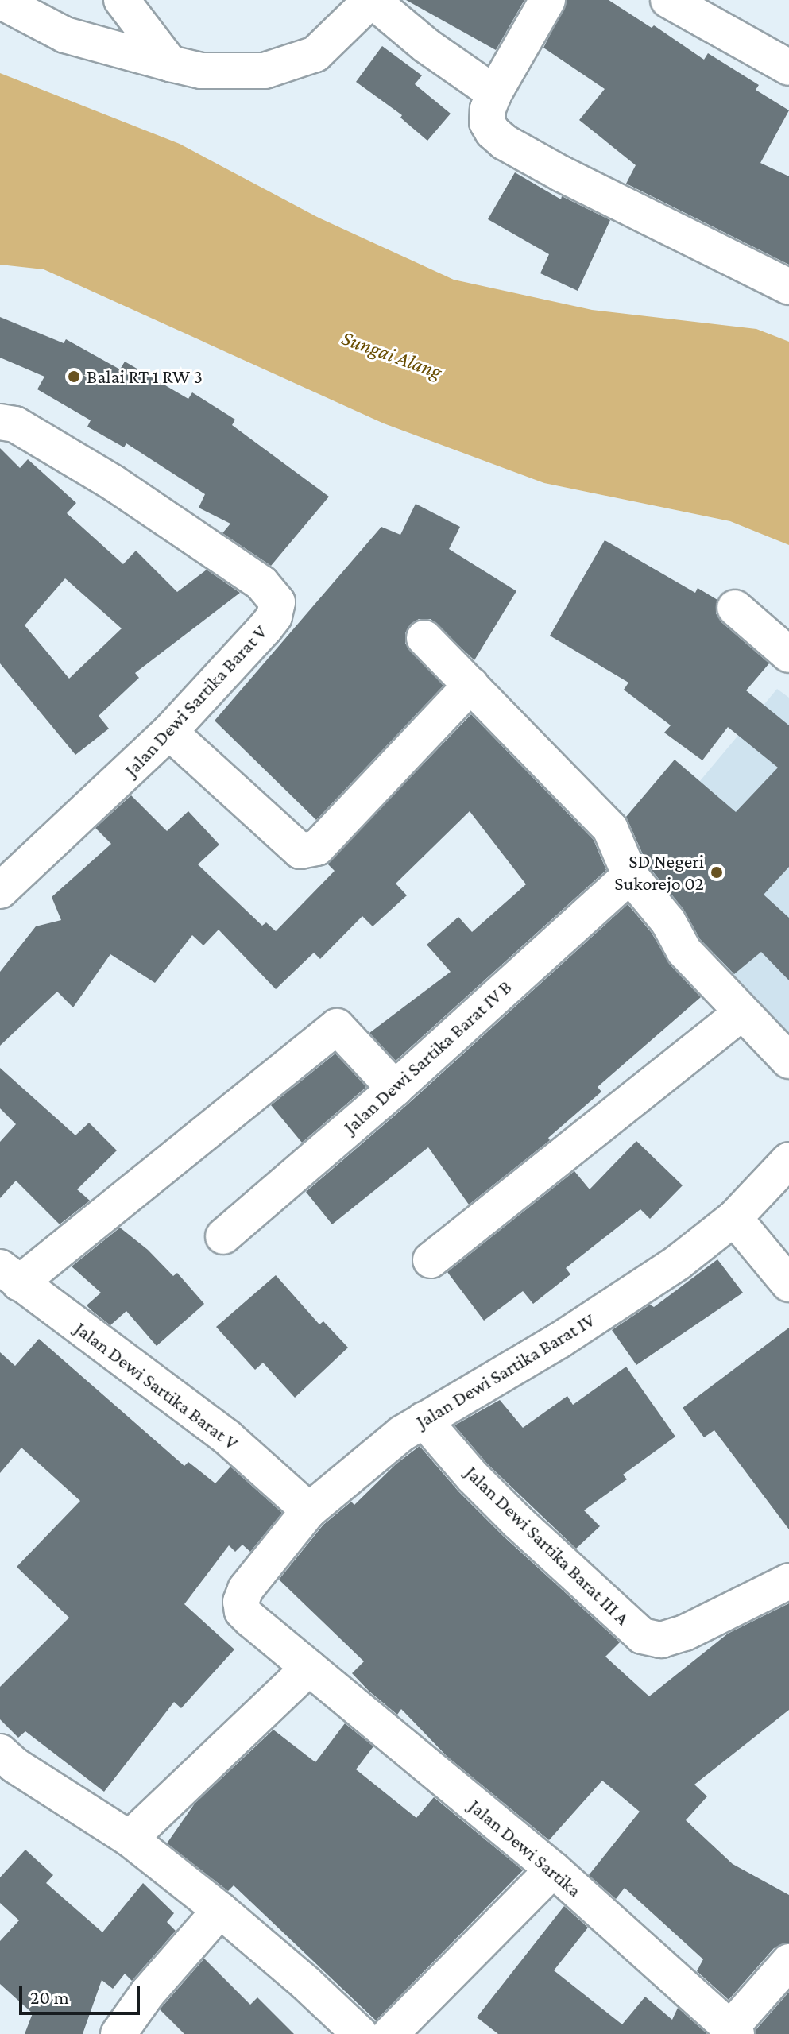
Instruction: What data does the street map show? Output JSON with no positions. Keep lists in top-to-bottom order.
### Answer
{
  "streets": {
    "street": [
      "Jalan Dewi Sartika Barat V",
      "Jalan Dewi Sartika Barat IV B",
      "Jalan Dewi Sartika Barat IV",
      "Jalan Dewi Sartika Barat III A",
      "Jalan Dewi Sartika"
    ]
  },
  "crossings": [
    ["Jalan Dewi Sartika Barat V", "Jalan Dewi Sartika Barat IV"],
    ["Jalan Dewi Sartika Barat IV", "Jalan Dewi Sartika Barat III A"],
    ["Jalan Dewi Sartika Barat IV", "Jalan Dewi Sartika"]
  ],
  "water": ["Sungai Alang"],
  "places": ["Balai RT 1 RW 3", "SD Negeri Sukorejo 02"],
  "scale_bar": "20 m"
}
